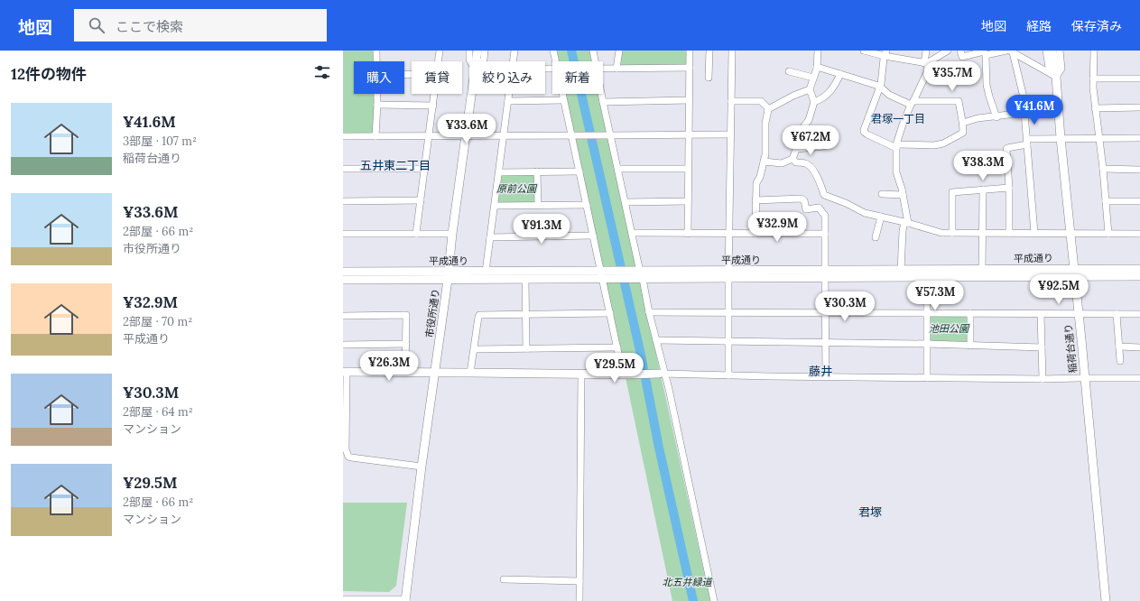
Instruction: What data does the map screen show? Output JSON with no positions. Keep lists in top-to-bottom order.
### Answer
{
  "streets": {
    "street": ["平成通り", "市役所通り", "稲荷台通り"]
  },
  "crossings": [
    ["平成通り", "市役所通り"],
    ["平成通り", "稲荷台通り"]
  ],
  "districts": [
    "君塚一丁目",
    "五井東二丁目",
    "藤井",
    "君塚"
  ],
  "parks": ["原前公園", "池田公園", "北五井緑道"],
  "page": {
    "header": "地図",
    "search": "ここで検索",
    "nav": ["地図", "経路", "保存済み"],
    "heading": "12件の物件",
    "price": [
      "¥35.7M",
      "¥41.6M",
      "¥33.6M",
      "¥67.2M",
      "¥38.3M",
      "¥32.9M",
      "¥91.3M",
      "¥92.5M",
      "¥57.3M",
      "¥30.3M",
      "¥26.3M",
      "¥29.5M"
    ],
    "chip": [
      "購入",
      "賃貸",
      "絞り込み",
      "新着"
    ],
    "list": [
      {
        "name": "¥41.6M",
        "note": "3部屋 · 107 m² · 稲荷台通り"
      },
      {
        "name": "¥33.6M",
        "note": "2部屋 · 66 m² · 市役所通り"
      },
      {
        "name": "¥32.9M",
        "note": "2部屋 · 70 m² · 平成通り"
      },
      {
        "name": "¥30.3M",
        "note": "2部屋 · 64 m² · マンション"
      },
      {
        "name": "¥29.5M",
        "note": "2部屋 · 66 m² · マンション"
      }
    ]
  }
}
